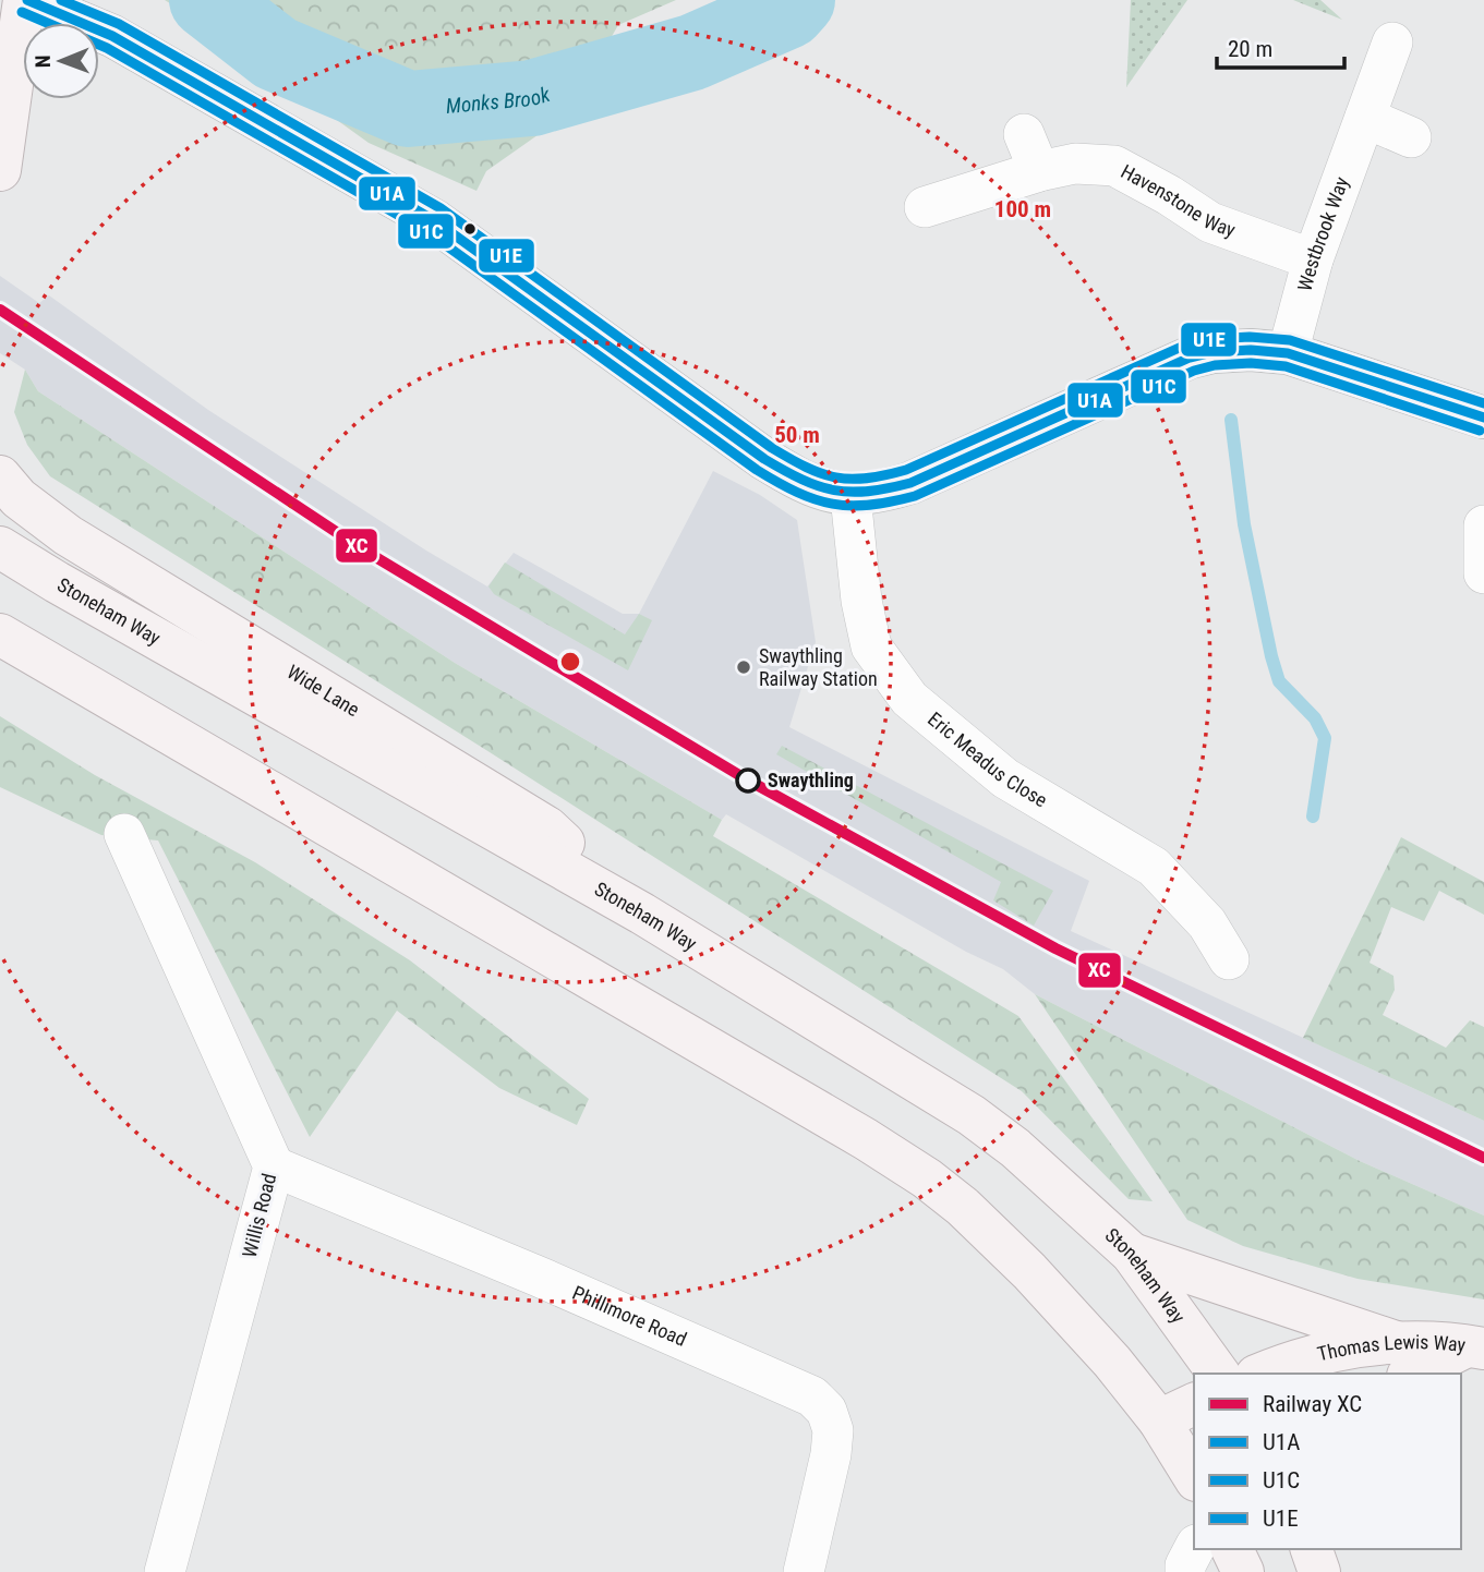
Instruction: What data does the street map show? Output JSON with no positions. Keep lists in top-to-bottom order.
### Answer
{
  "streets": {
    "main road": ["Stoneham Way", "Wide Lane", "Thomas Lewis Way"],
    "street": [
      "Havenstone Way",
      "Westbrook Way",
      "Eric Meadus Close",
      "Willis Road",
      "Phillimore Road"
    ]
  },
  "crossings": [
    ["Havenstone Way", "Westbrook Way"],
    ["Stoneham Way", "Wide Lane"],
    ["Willis Road", "Phillimore Road"]
  ],
  "water": ["Monks Brook"],
  "places": ["Swaythling Railway Station", "Swaythling"],
  "lines": [
    "transit line U1A",
    "transit line U1E",
    "transit line U1C",
    "rail line XC"
  ],
  "legend": [
    "Railway XC",
    "U1A",
    "U1C",
    "U1E"
  ],
  "scale_bar": "20 m",
  "north": "left",
  "rings": ["100 m", "50 m"]
}
